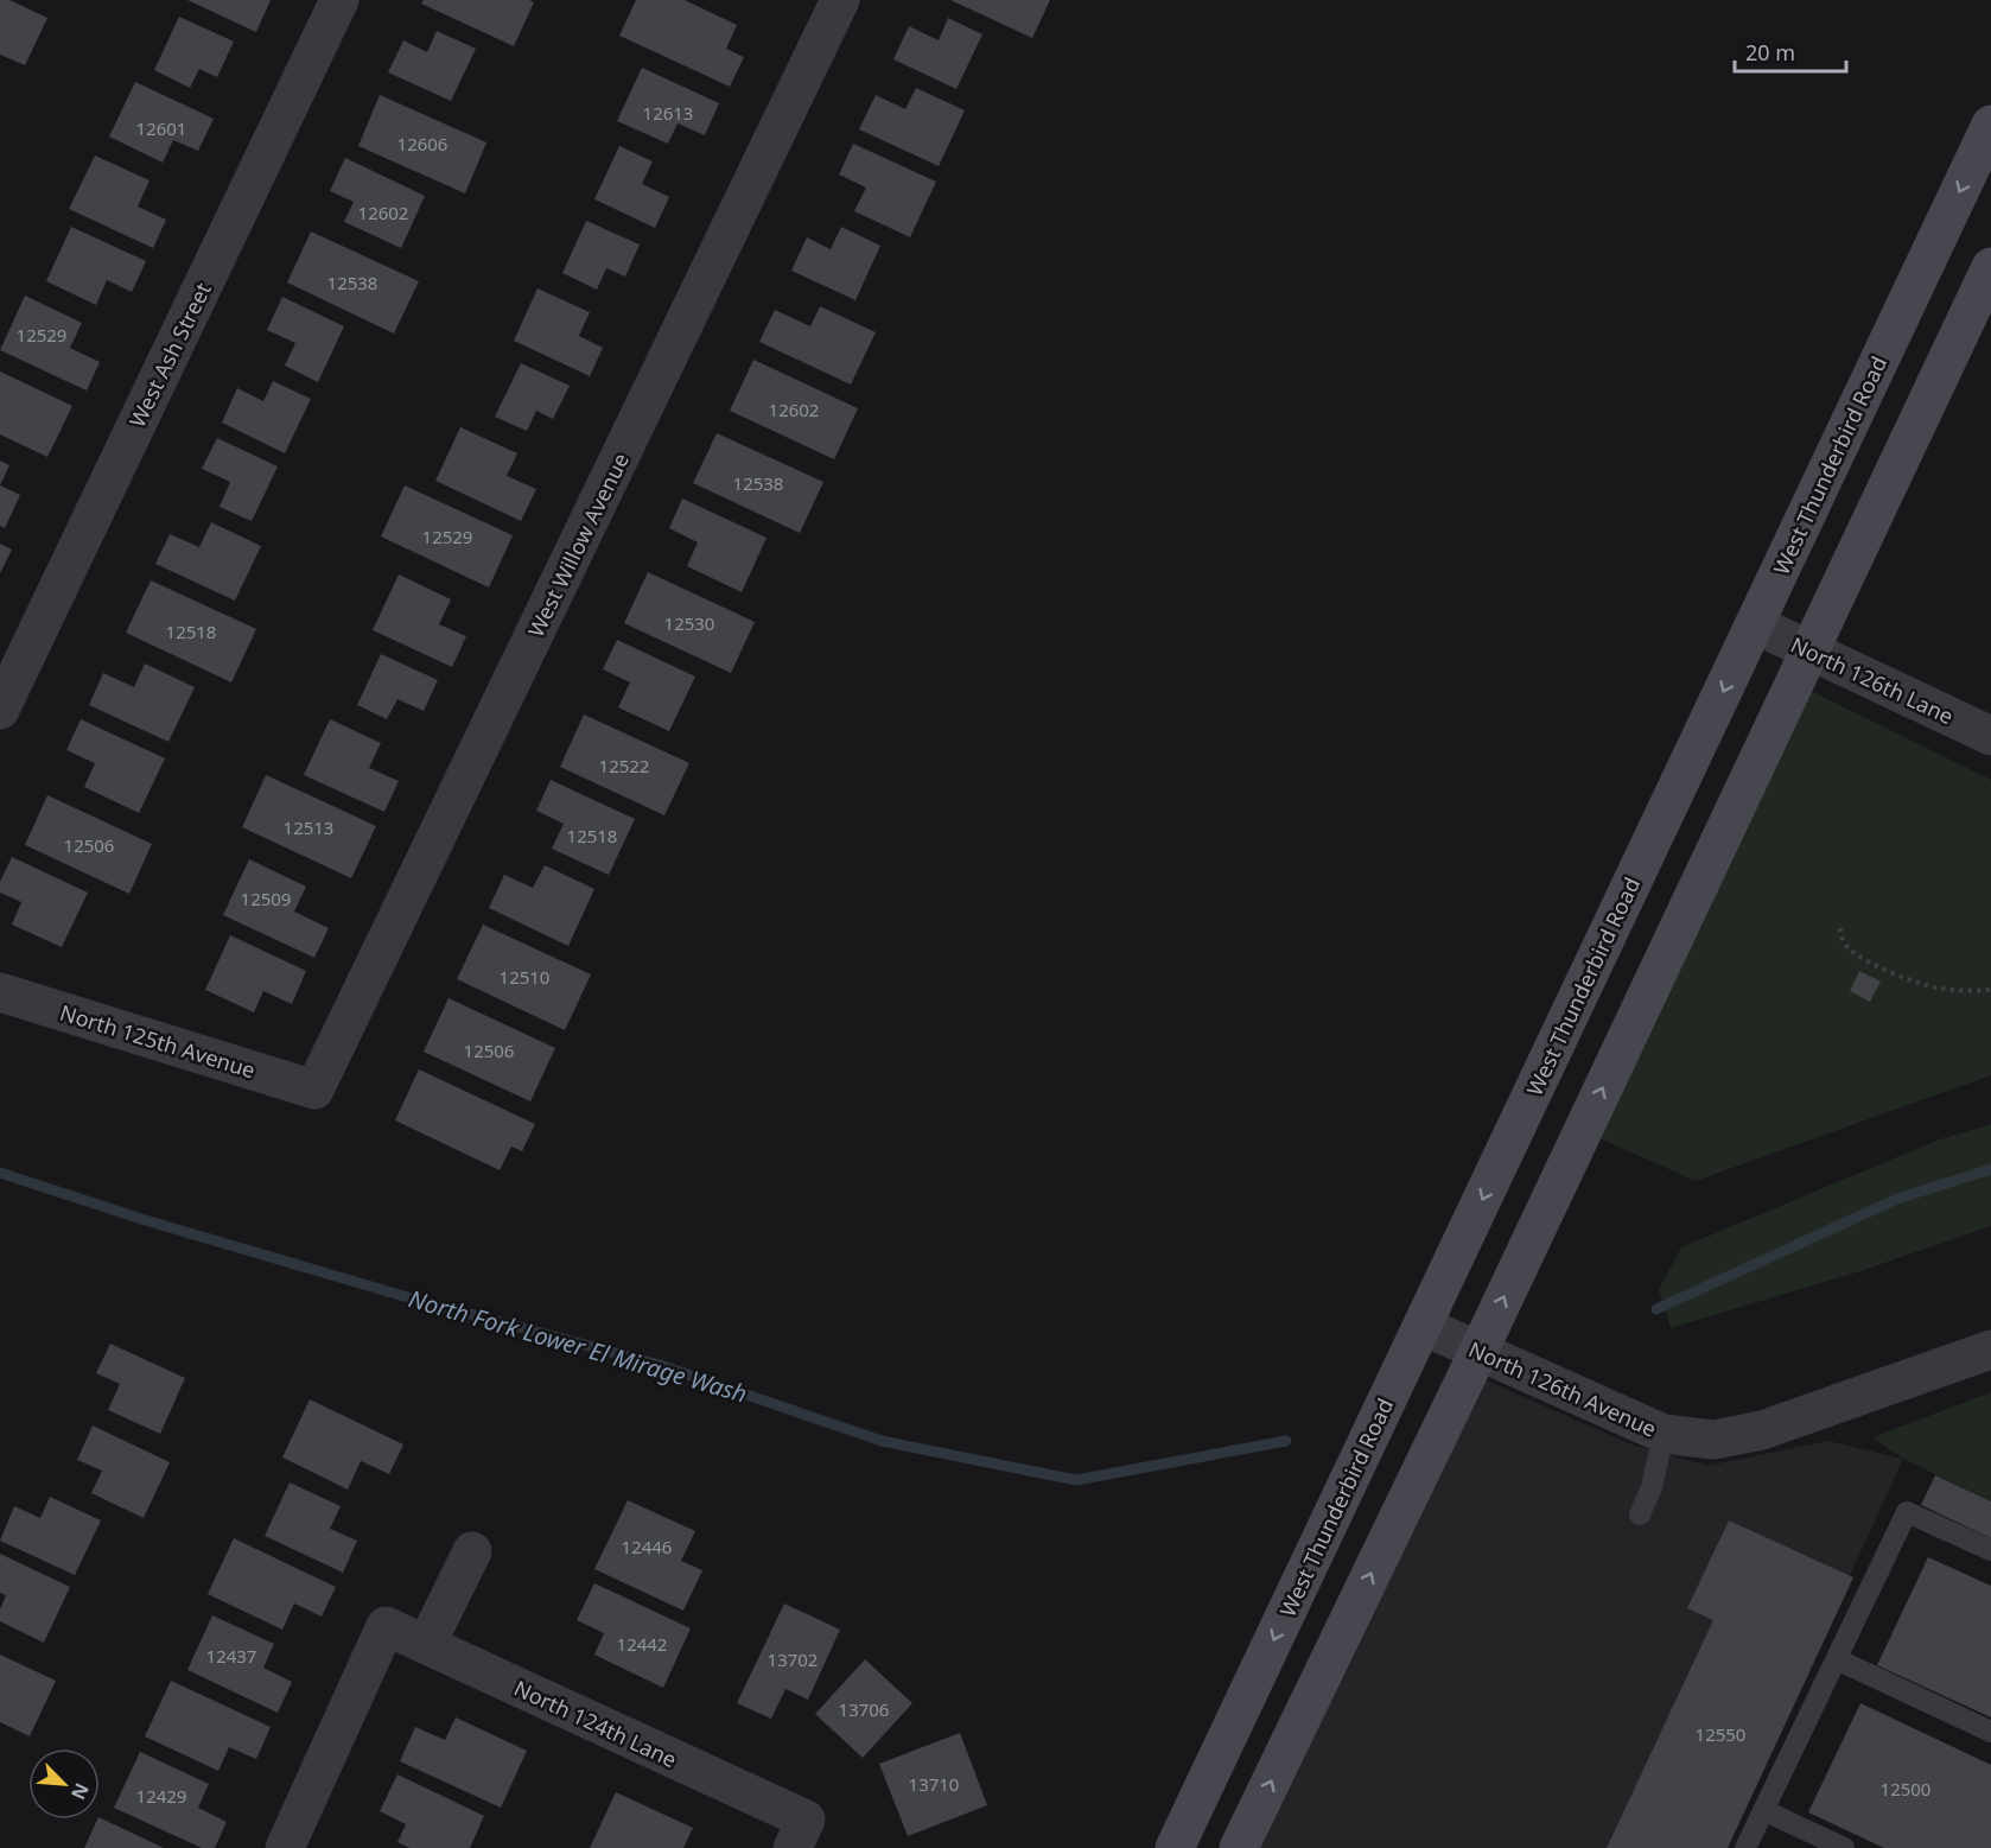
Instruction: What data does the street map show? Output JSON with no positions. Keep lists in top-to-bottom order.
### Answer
{
  "streets": {
    "main road": ["West Thunderbird Road"],
    "street": [
      "West Ash Street",
      "West Willow Avenue",
      "North 126th Lane",
      "North 125th Avenue",
      "North 126th Avenue",
      "North 124th Lane"
    ]
  },
  "crossings": [
    ["West Thunderbird Road", "North 126th Lane"],
    ["West Thunderbird Road", "North 126th Avenue"],
    ["West Willow Avenue", "North 125th Avenue"]
  ],
  "water": ["North Fork Lower El Mirage Wash"],
  "house_numbers": [
    "12613",
    "12601",
    "12606",
    "12602",
    "12538",
    "12529",
    "12602",
    "12538",
    "12529",
    "12530",
    "12518",
    "12522",
    "12513",
    "12518",
    "12506",
    "12509",
    "12510",
    "12506",
    "12446",
    "12442",
    "12437",
    "13702",
    "13706",
    "12550",
    "13710",
    "12500",
    "12429"
  ],
  "scale_bar": "20 m",
  "north": "bottom right"
}
